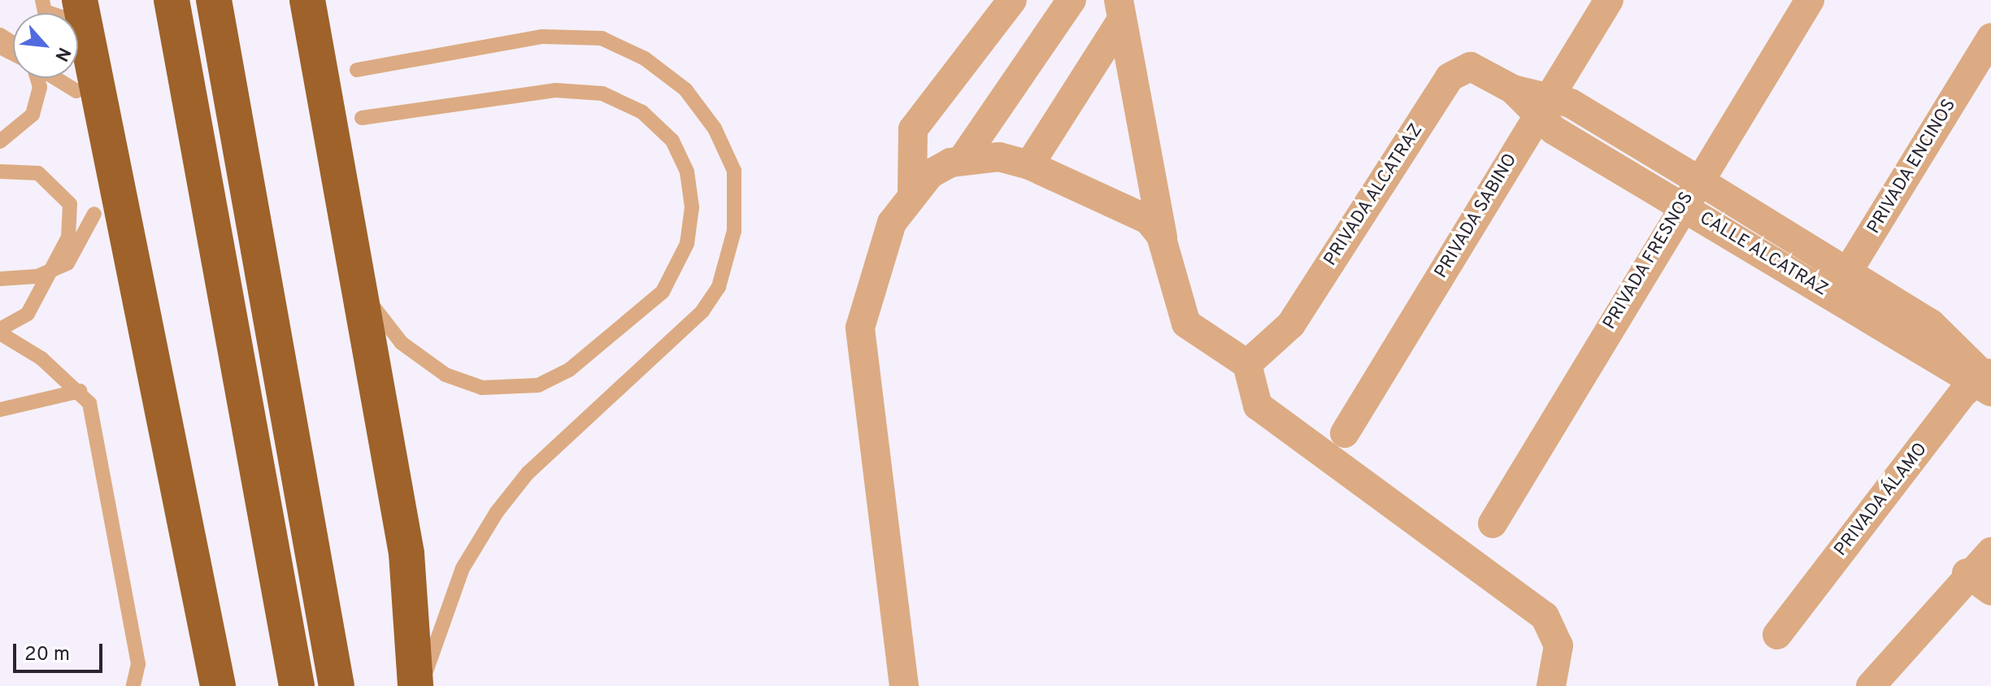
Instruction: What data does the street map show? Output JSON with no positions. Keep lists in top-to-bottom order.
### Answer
{
  "streets": {
    "street": [
      "PRIVADA ENCINOS",
      "PRIVADA ALCATRAZ",
      "PRIVADA SABINO",
      "CALLE ALCATRAZ",
      "PRIVADA FRESNOS",
      "PRIVADA ÁLAMO"
    ]
  },
  "crossings": [
    ["PRIVADA ENCINOS", "CALLE ALCATRAZ"],
    ["PRIVADA ALCATRAZ", "PRIVADA SABINO"],
    ["PRIVADA ALCATRAZ", "CALLE ALCATRAZ"],
    ["PRIVADA SABINO", "CALLE ALCATRAZ"],
    ["CALLE ALCATRAZ", "PRIVADA FRESNOS"],
    ["CALLE ALCATRAZ", "PRIVADA ÁLAMO"]
  ],
  "scale_bar": "20 m",
  "north": "bottom right"
}
